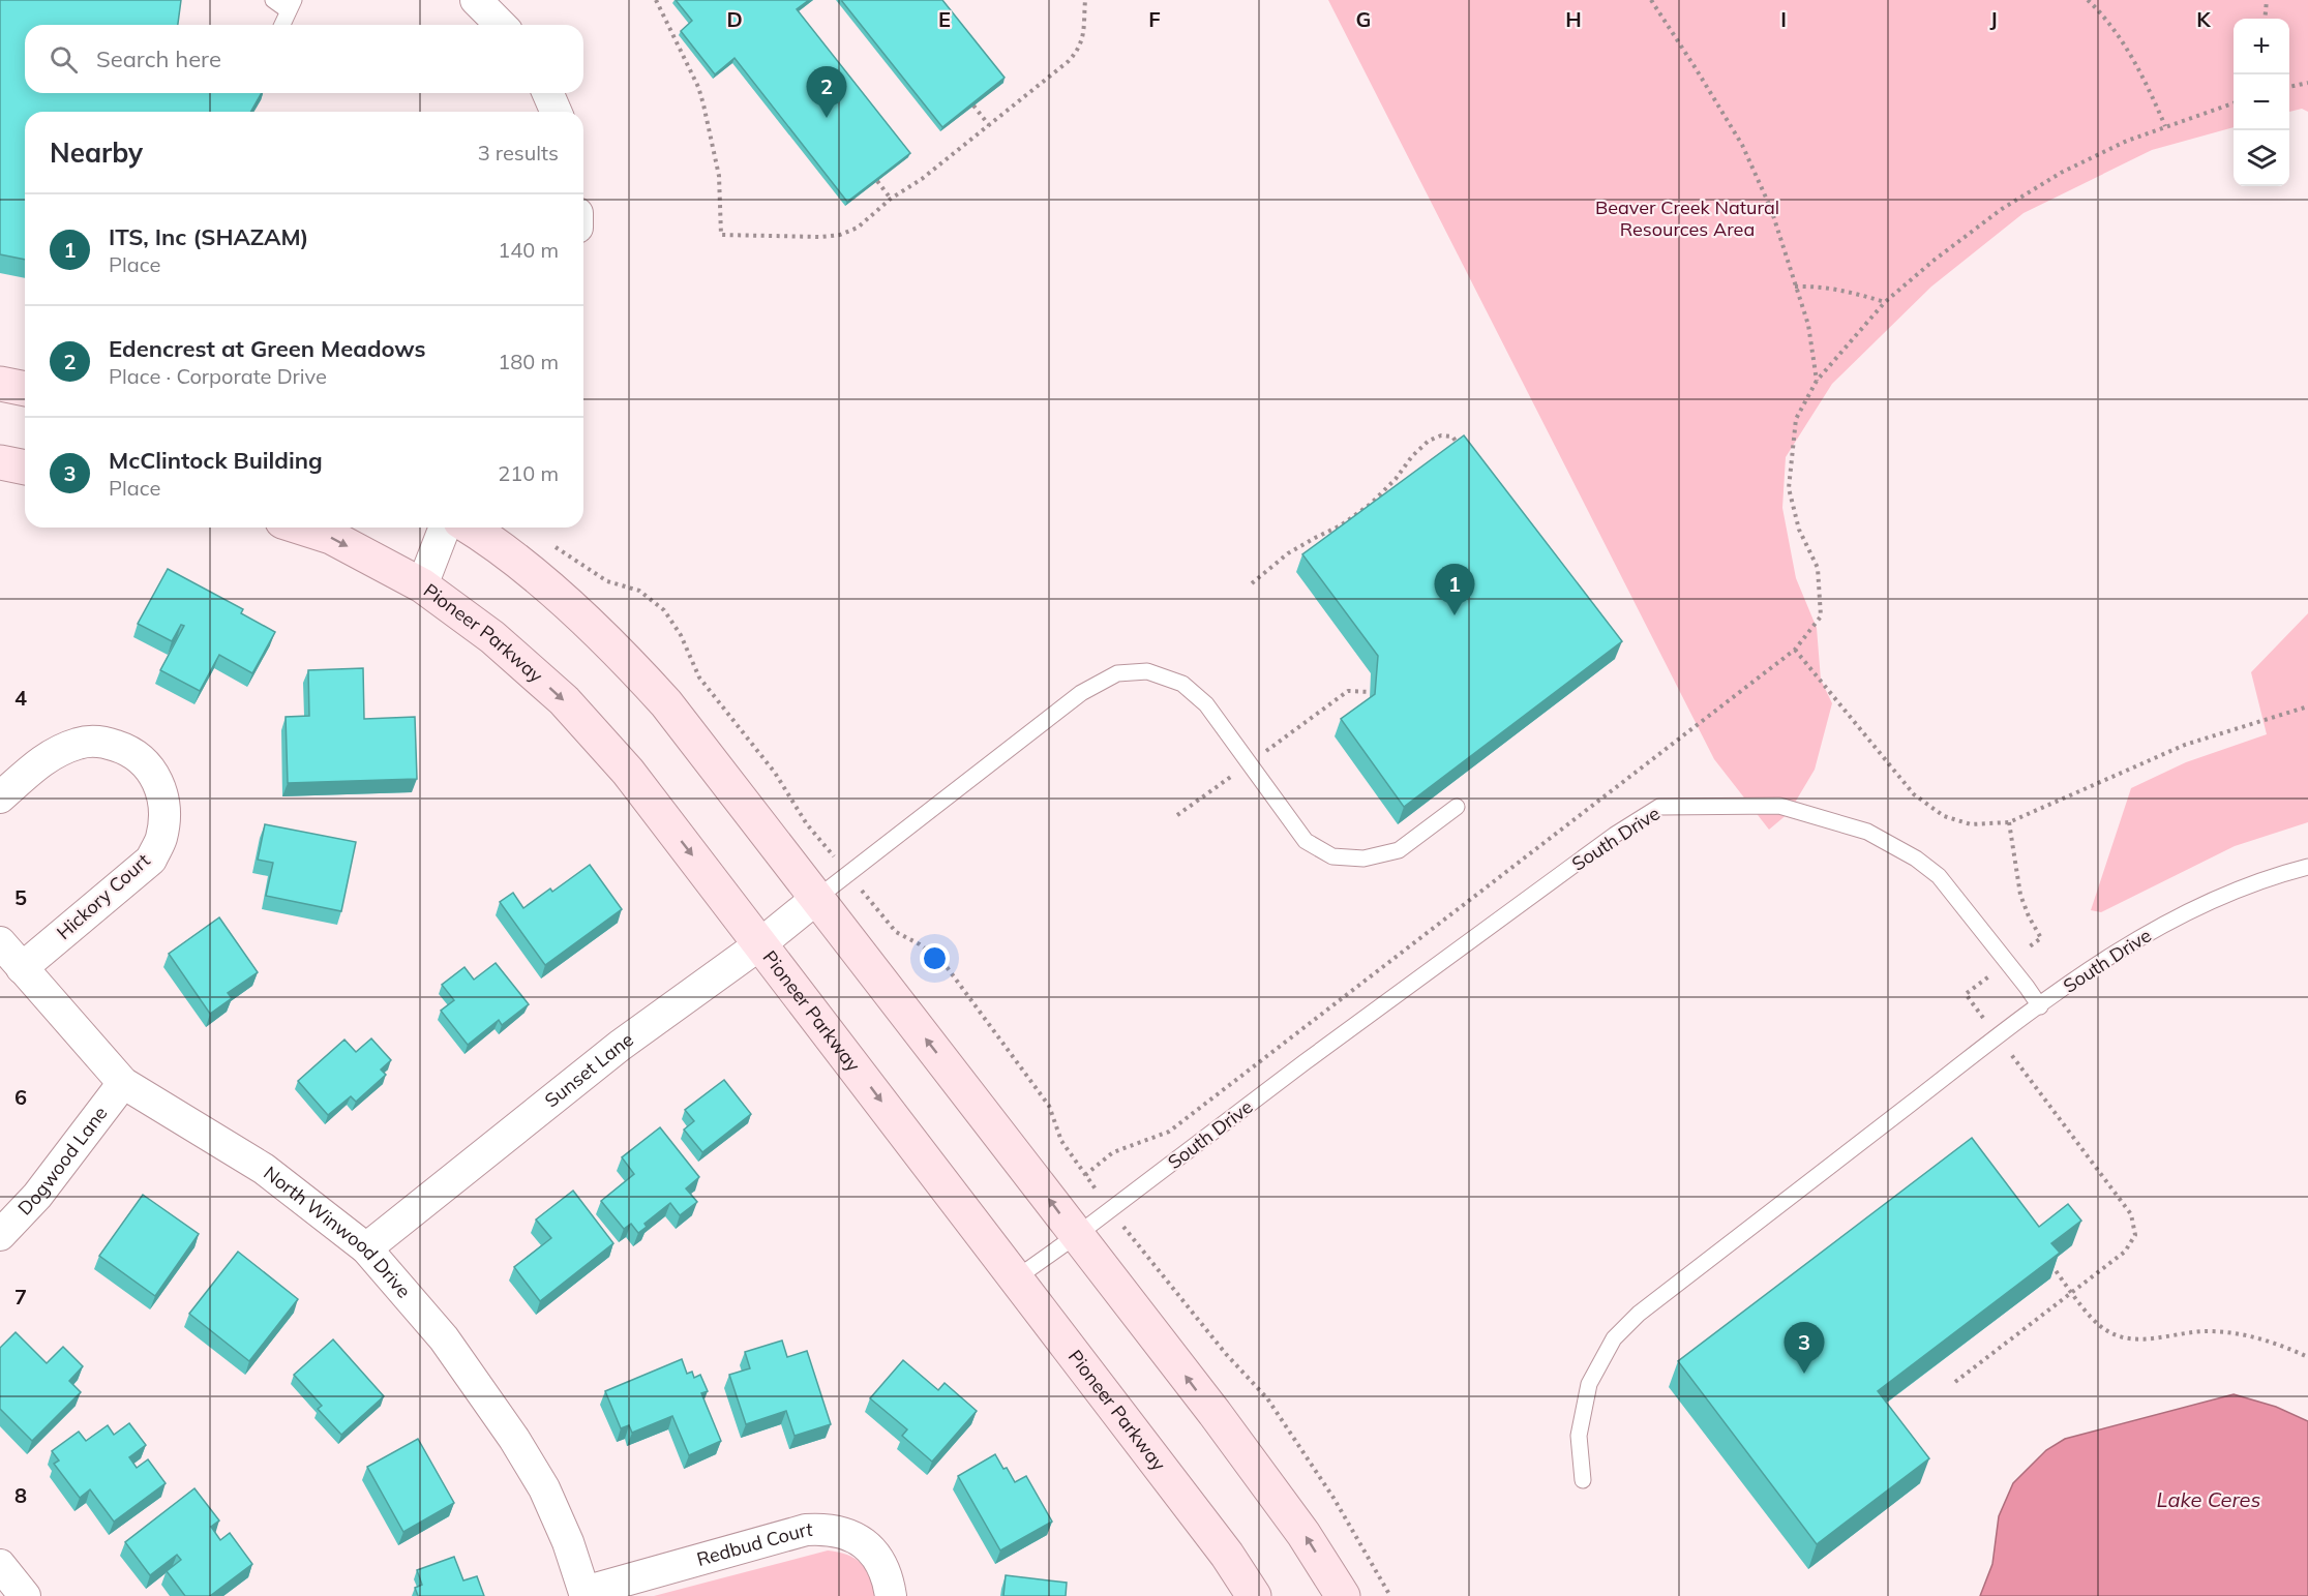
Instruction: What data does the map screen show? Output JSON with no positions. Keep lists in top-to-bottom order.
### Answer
{
  "streets": {
    "street": [
      "Pioneer Parkway",
      "Hickory Court",
      "Sunset Lane",
      "Dogwood Lane",
      "North Winwood Drive",
      "Redbud Court"
    ],
    "lane": ["South Drive"]
  },
  "crossings": [
    ["Pioneer Parkway", "South Drive"],
    ["Pioneer Parkway", "Sunset Lane"],
    ["Hickory Court", "North Winwood Drive"],
    ["Sunset Lane", "North Winwood Drive"],
    ["Dogwood Lane", "North Winwood Drive"],
    ["North Winwood Drive", "Redbud Court"]
  ],
  "water": ["Lake Ceres"],
  "parks": ["Beaver Creek Natural Resources Area"],
  "page": {
    "map_buttons": ["+", "−"],
    "search": "Search here",
    "pins": ["2", "1", "3"],
    "heading": ["Nearby", "3 results"],
    "list": [
      {
        "mark": "1",
        "name": "ITS, Inc (SHAZAM)",
        "note": "Place",
        "value": "140 m"
      },
      {
        "mark": "2",
        "name": "Edencrest at Green Meadows",
        "note": "Place · Corporate Drive",
        "value": "180 m"
      },
      {
        "mark": "3",
        "name": "McClintock Building",
        "note": "Place",
        "value": "210 m"
      }
    ]
  },
  "grid": {
    "columns": [
      "D",
      "E",
      "F",
      "G",
      "H",
      "I",
      "J",
      "K"
    ],
    "rows": [
      "4",
      "5",
      "6",
      "7",
      "8"
    ]
  }
}
